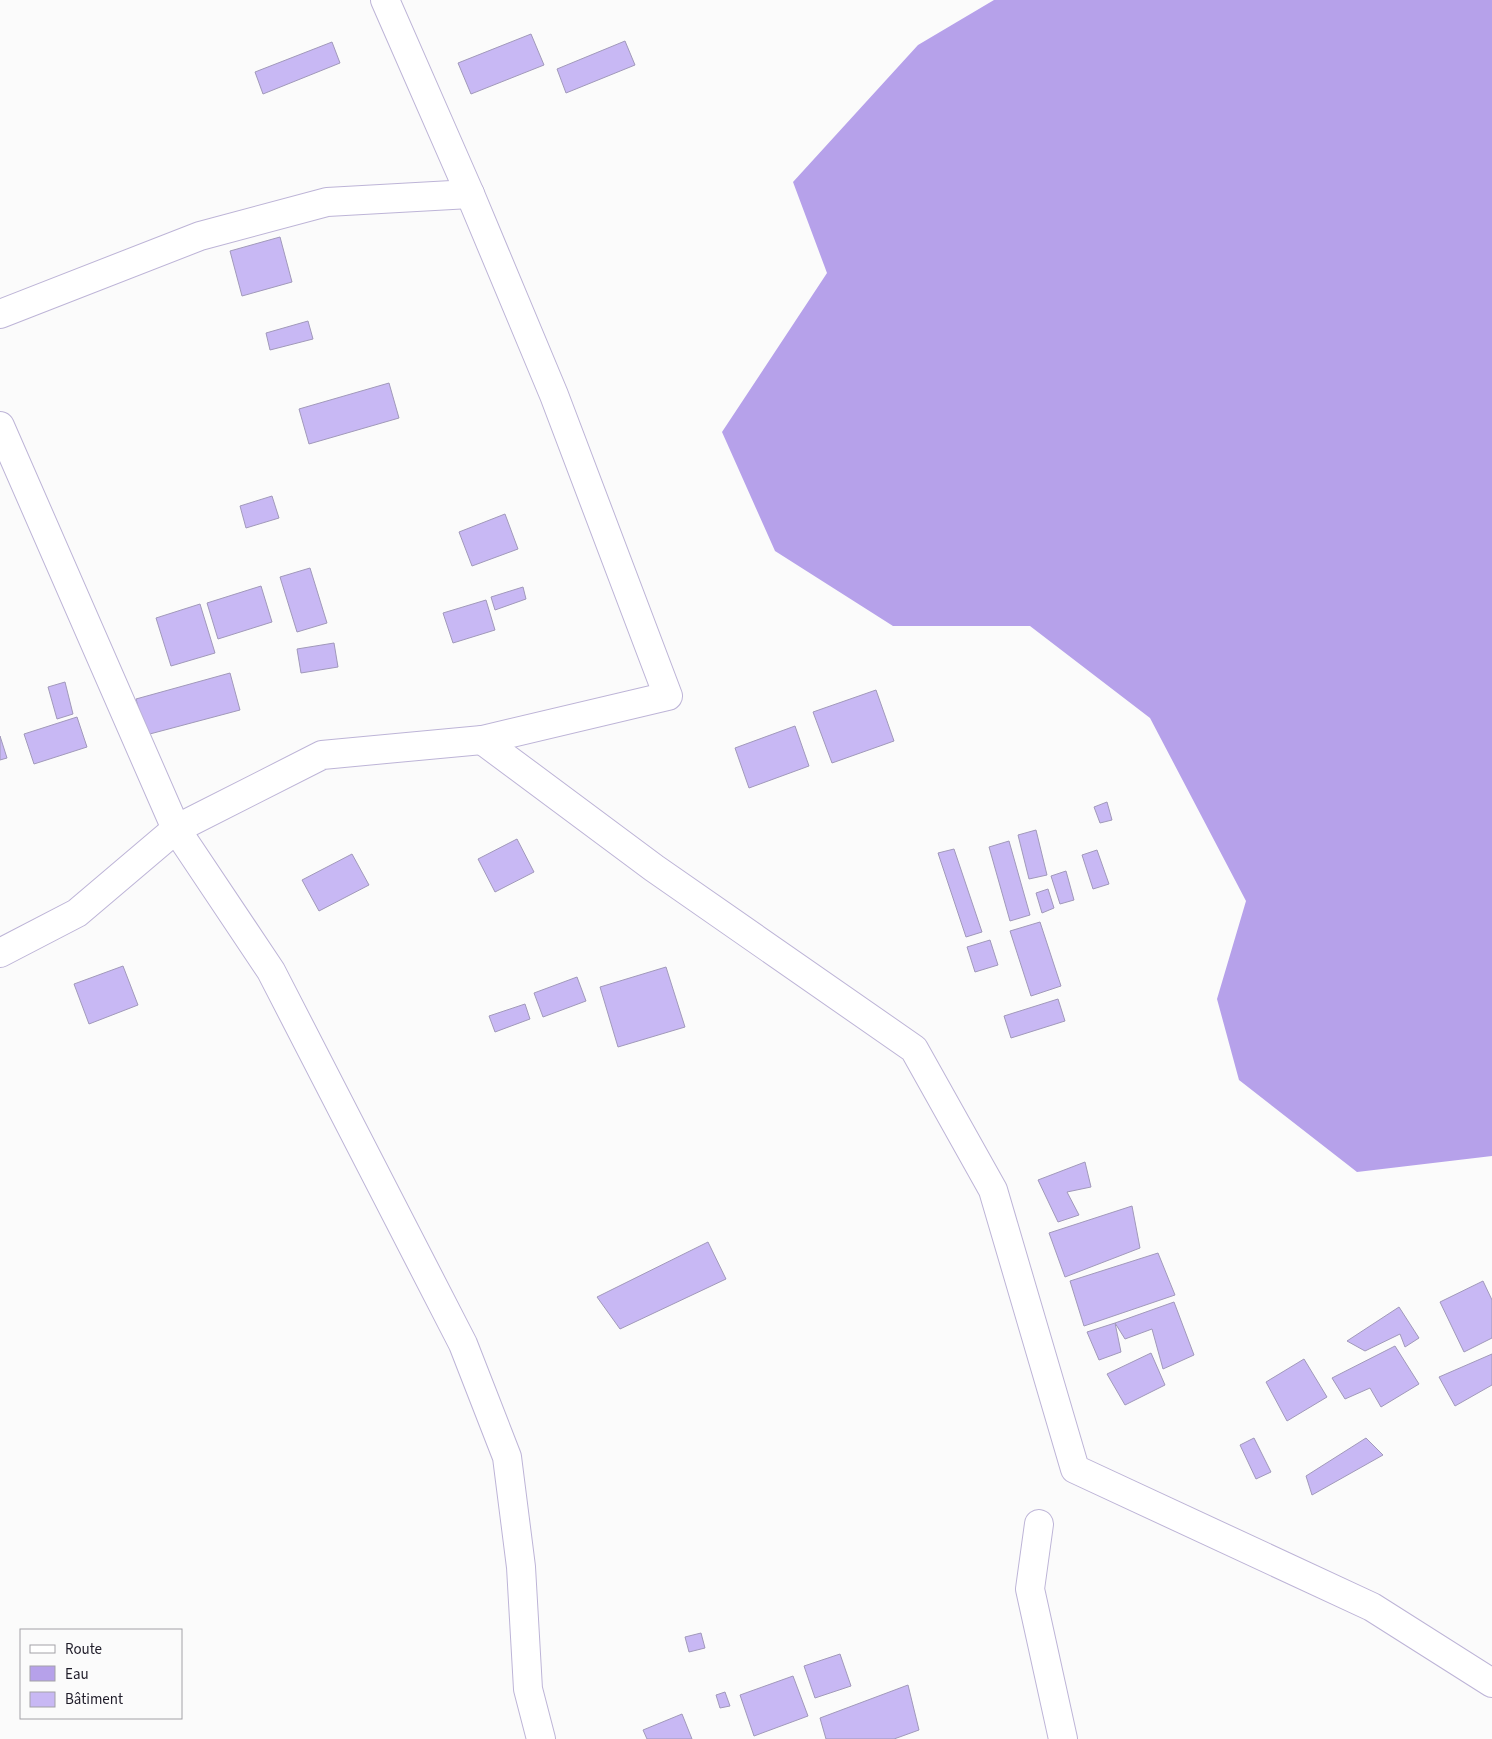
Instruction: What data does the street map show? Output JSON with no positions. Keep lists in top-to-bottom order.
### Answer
{
  "legend": ["Route", "Eau", "Bâtiment"]
}
